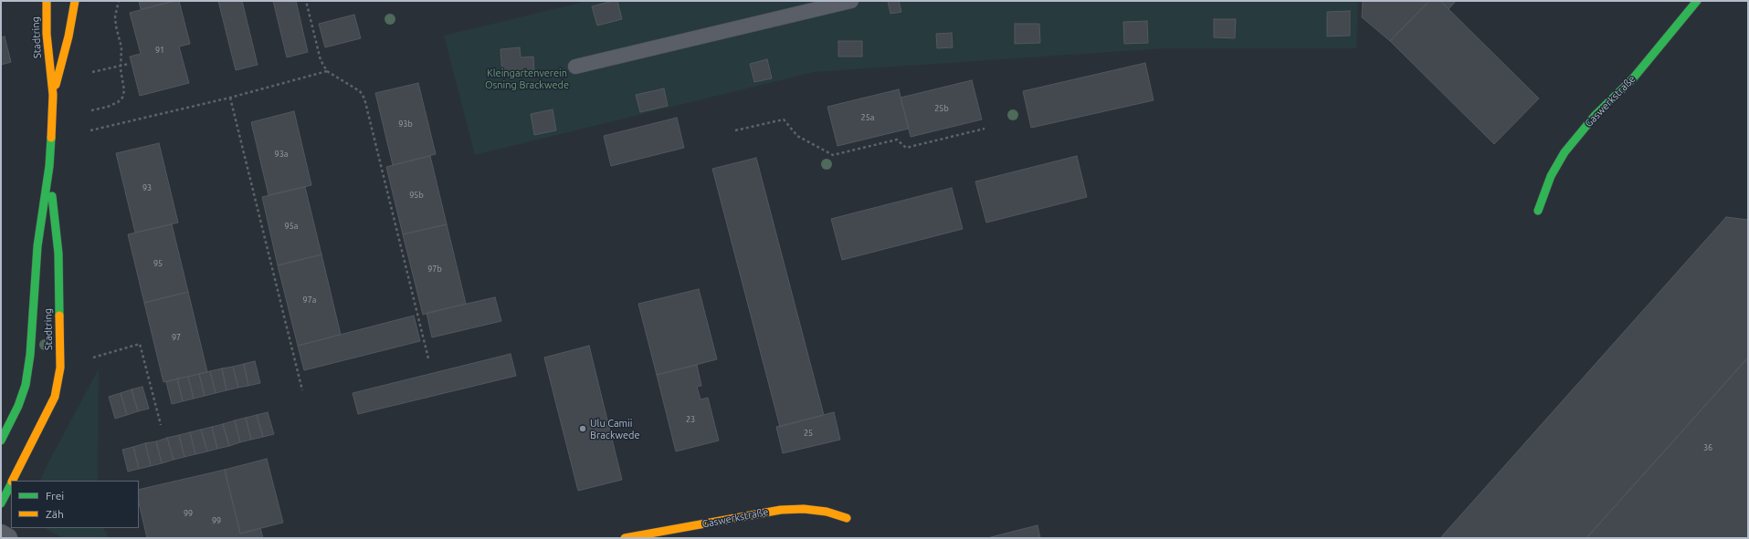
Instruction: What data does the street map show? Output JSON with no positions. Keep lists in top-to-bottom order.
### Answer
{
  "streets": {
    "street": ["Stadtring", "Gaswerkstraße"]
  },
  "parks": ["Kleingartenverein Osning Brackwede"],
  "places": ["Ulu Camii Brackwede"],
  "house_numbers": [
    "91",
    "25b",
    "25a",
    "93b",
    "93a",
    "93",
    "95b",
    "95a",
    "95",
    "97b",
    "97a",
    "97",
    "23",
    "25",
    "36",
    "99",
    "99"
  ],
  "legend": ["Frei", "Zäh"]
}
